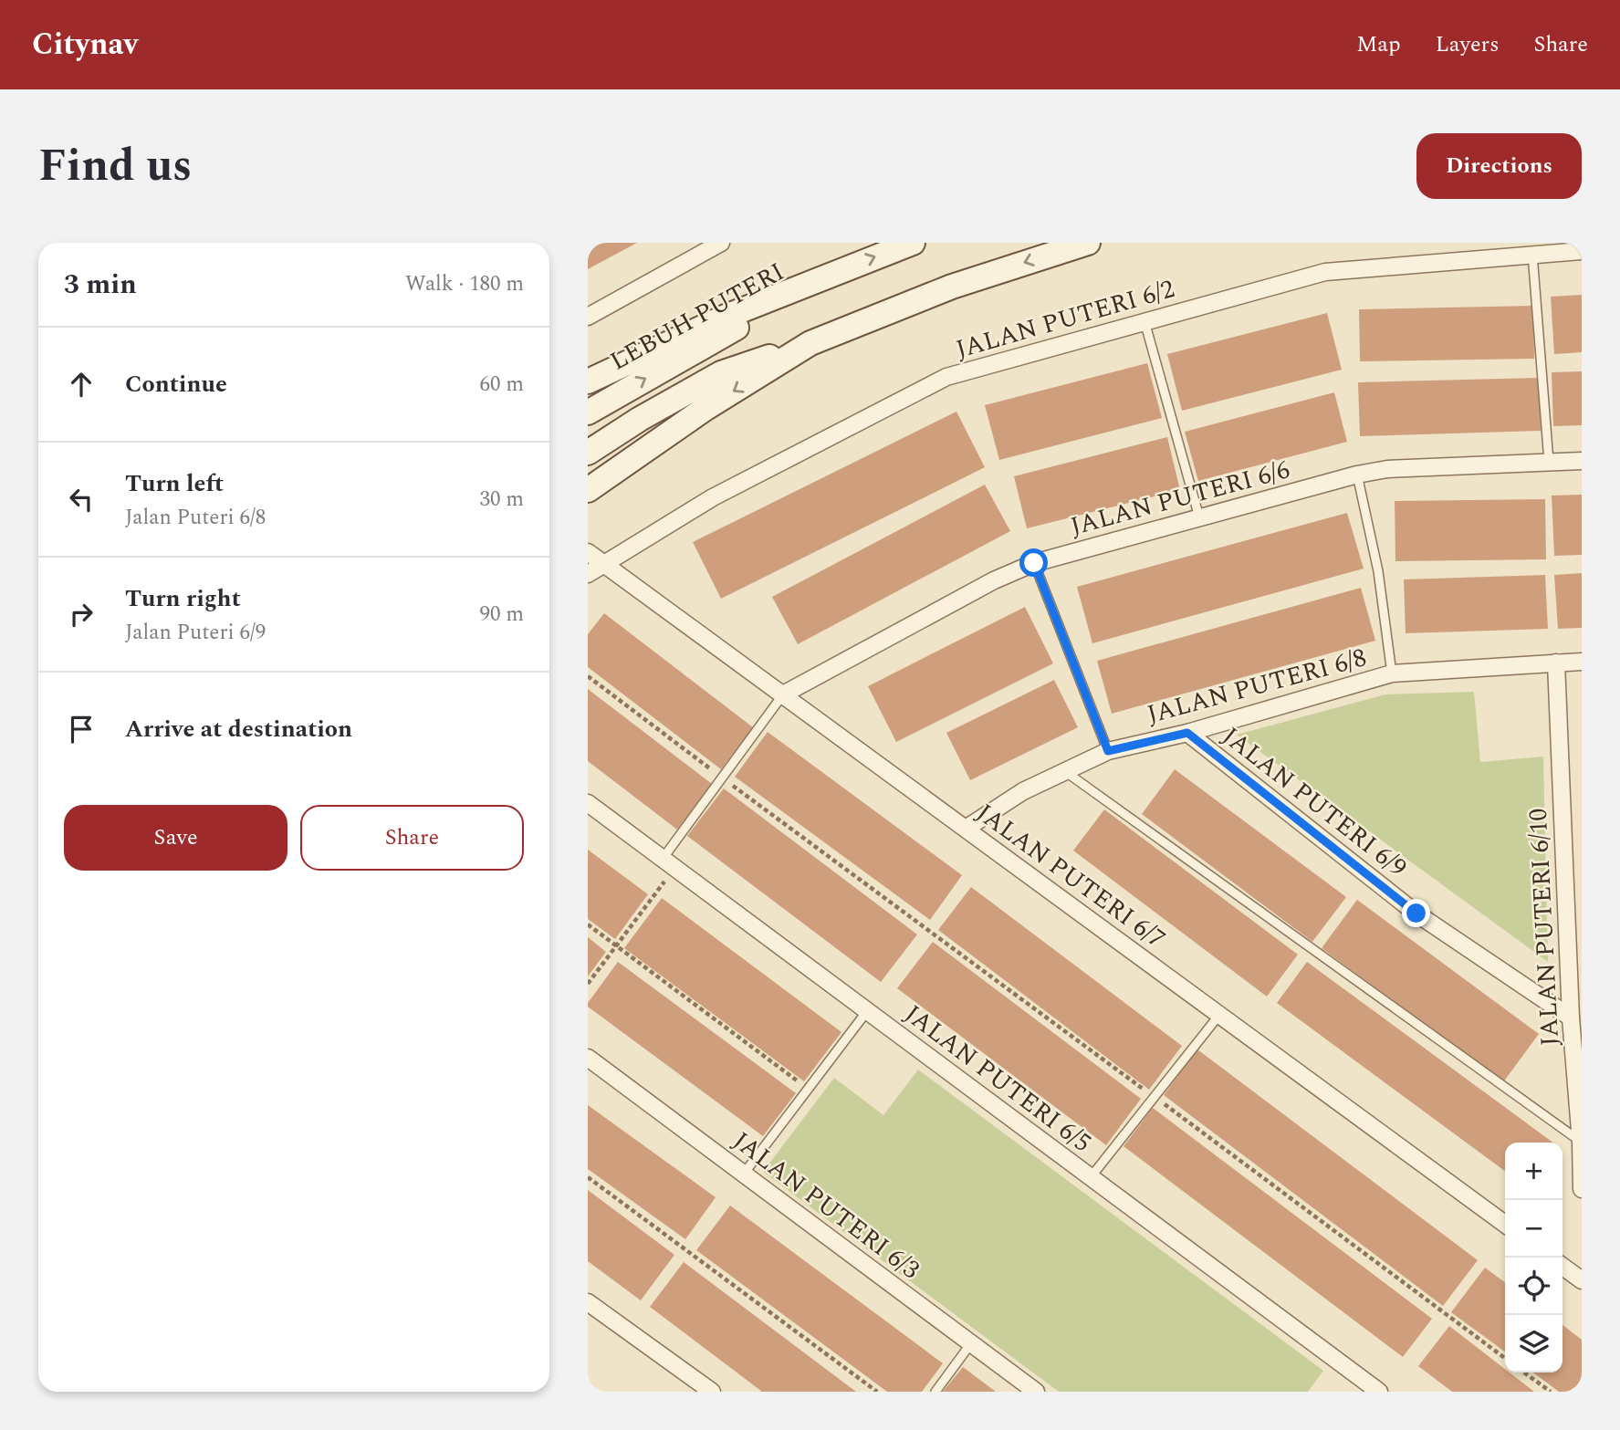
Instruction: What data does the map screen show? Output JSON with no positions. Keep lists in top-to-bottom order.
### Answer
{
  "streets": {
    "main road": ["LEBUH PUTERI"],
    "street": [
      "JALAN PUTERI 6/2",
      "JALAN PUTERI 6/6",
      "JALAN PUTERI 6/8",
      "JALAN PUTERI 6/9",
      "JALAN PUTERI 6/7",
      "JALAN PUTERI 6/10",
      "JALAN PUTERI 6/5",
      "JALAN PUTERI 6/3"
    ]
  },
  "crossings": [
    ["JALAN PUTERI 6/2", "JALAN PUTERI 6/7"],
    ["JALAN PUTERI 6/6", "JALAN PUTERI 6/7"],
    ["JALAN PUTERI 6/8", "JALAN PUTERI 6/9"],
    ["JALAN PUTERI 6/8", "JALAN PUTERI 6/7"],
    ["JALAN PUTERI 6/8", "JALAN PUTERI 6/10"],
    ["JALAN PUTERI 6/9", "JALAN PUTERI 6/10"]
  ],
  "page": {
    "header": "Citynav",
    "nav": ["Map", "Layers", "Share"],
    "title": "Find us",
    "buttons": [
      "Directions",
      ["Save", "Share"]
    ],
    "heading": ["3 min", "Walk · 180 m"],
    "list": [
      ["Continue", "60 m"],
      ["Turn left", "Jalan Puteri 6/8", "30 m"],
      ["Turn right", "Jalan Puteri 6/9", "90 m"],
      "Arrive at destination"
    ],
    "map_buttons": ["+", "−"]
  }
}
